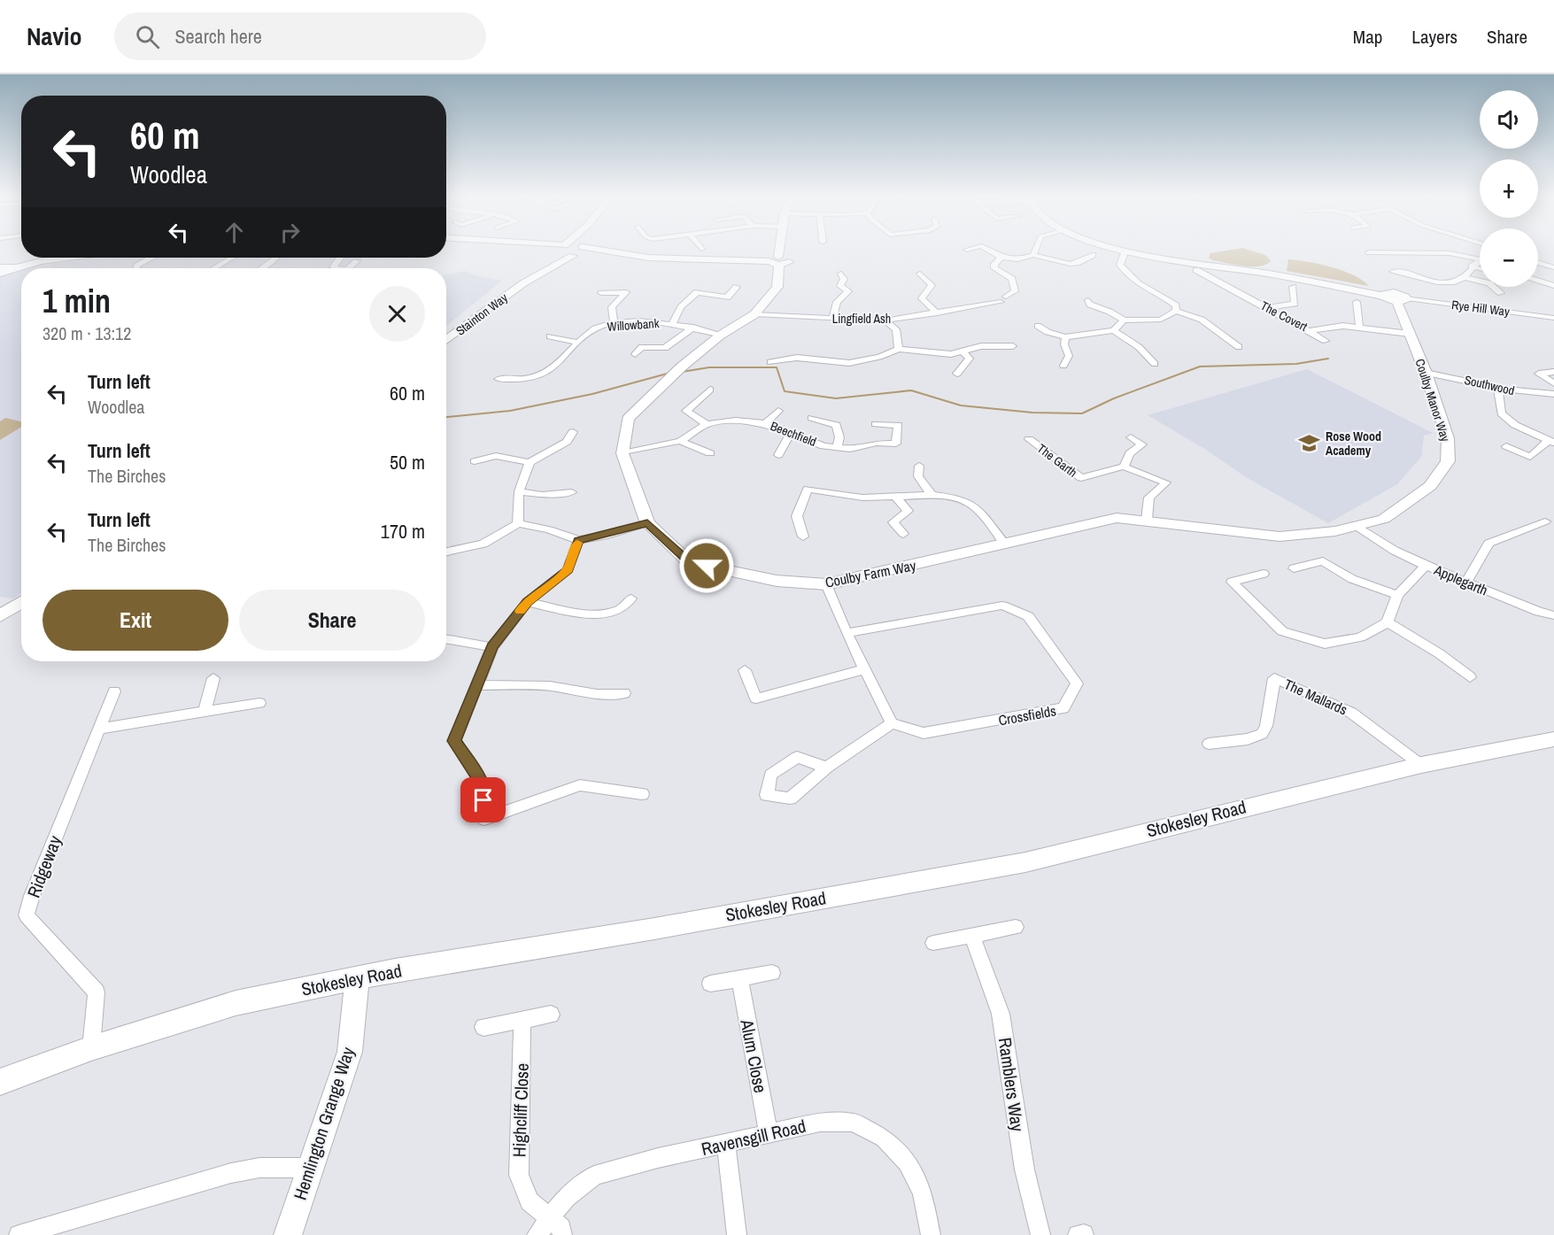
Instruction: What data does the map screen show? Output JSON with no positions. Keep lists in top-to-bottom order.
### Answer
{
  "streets": {
    "street": [
      "Rye Hill Way",
      "Stainton Way",
      "The Covert",
      "Lingfield Ash",
      "Willowbank",
      "Southwood",
      "Coulby Manor Way",
      "Beechfield",
      "The Garth",
      "Coulby Farm Way",
      "Applegarth",
      "The Mallards",
      "Crossfields",
      "Stokesley Road",
      "Ridgeway",
      "Alum Close",
      "Ramblers Way",
      "Highcliff Close",
      "Hemlington Grange Way",
      "Ravensgill Road"
    ]
  },
  "crossings": [
    ["Rye Hill Way", "Coulby Manor Way"],
    ["The Covert", "Coulby Manor Way"],
    ["Willowbank", "Coulby Farm Way"],
    ["Southwood", "Coulby Manor Way"],
    ["Coulby Manor Way", "Coulby Farm Way"],
    ["Beechfield", "Coulby Farm Way"],
    ["The Mallards", "Stokesley Road"],
    ["Stokesley Road", "Ridgeway"],
    ["Stokesley Road", "Hemlington Grange Way"],
    ["Alum Close", "Ravensgill Road"],
    ["Highcliff Close", "Ravensgill Road"]
  ],
  "places": {
    "school or university": ["Rose Wood Academy"]
  },
  "page": {
    "header": "Navio",
    "search": "Search here",
    "nav": ["Map", "Layers", "Share"],
    "map_buttons": ["+", "−"],
    "turn": ["60 m", "Woodlea"],
    "heading": ["1 min", "320 m · 13:12"],
    "list": [
      {
        "name": "Turn left",
        "note": "Woodlea",
        "value": "60 m"
      },
      {
        "name": "Turn left",
        "note": "The Birches",
        "value": "50 m"
      },
      {
        "name": "Turn left",
        "note": "The Birches",
        "value": "170 m"
      }
    ],
    "buttons": ["Exit", "Share"]
  }
}
